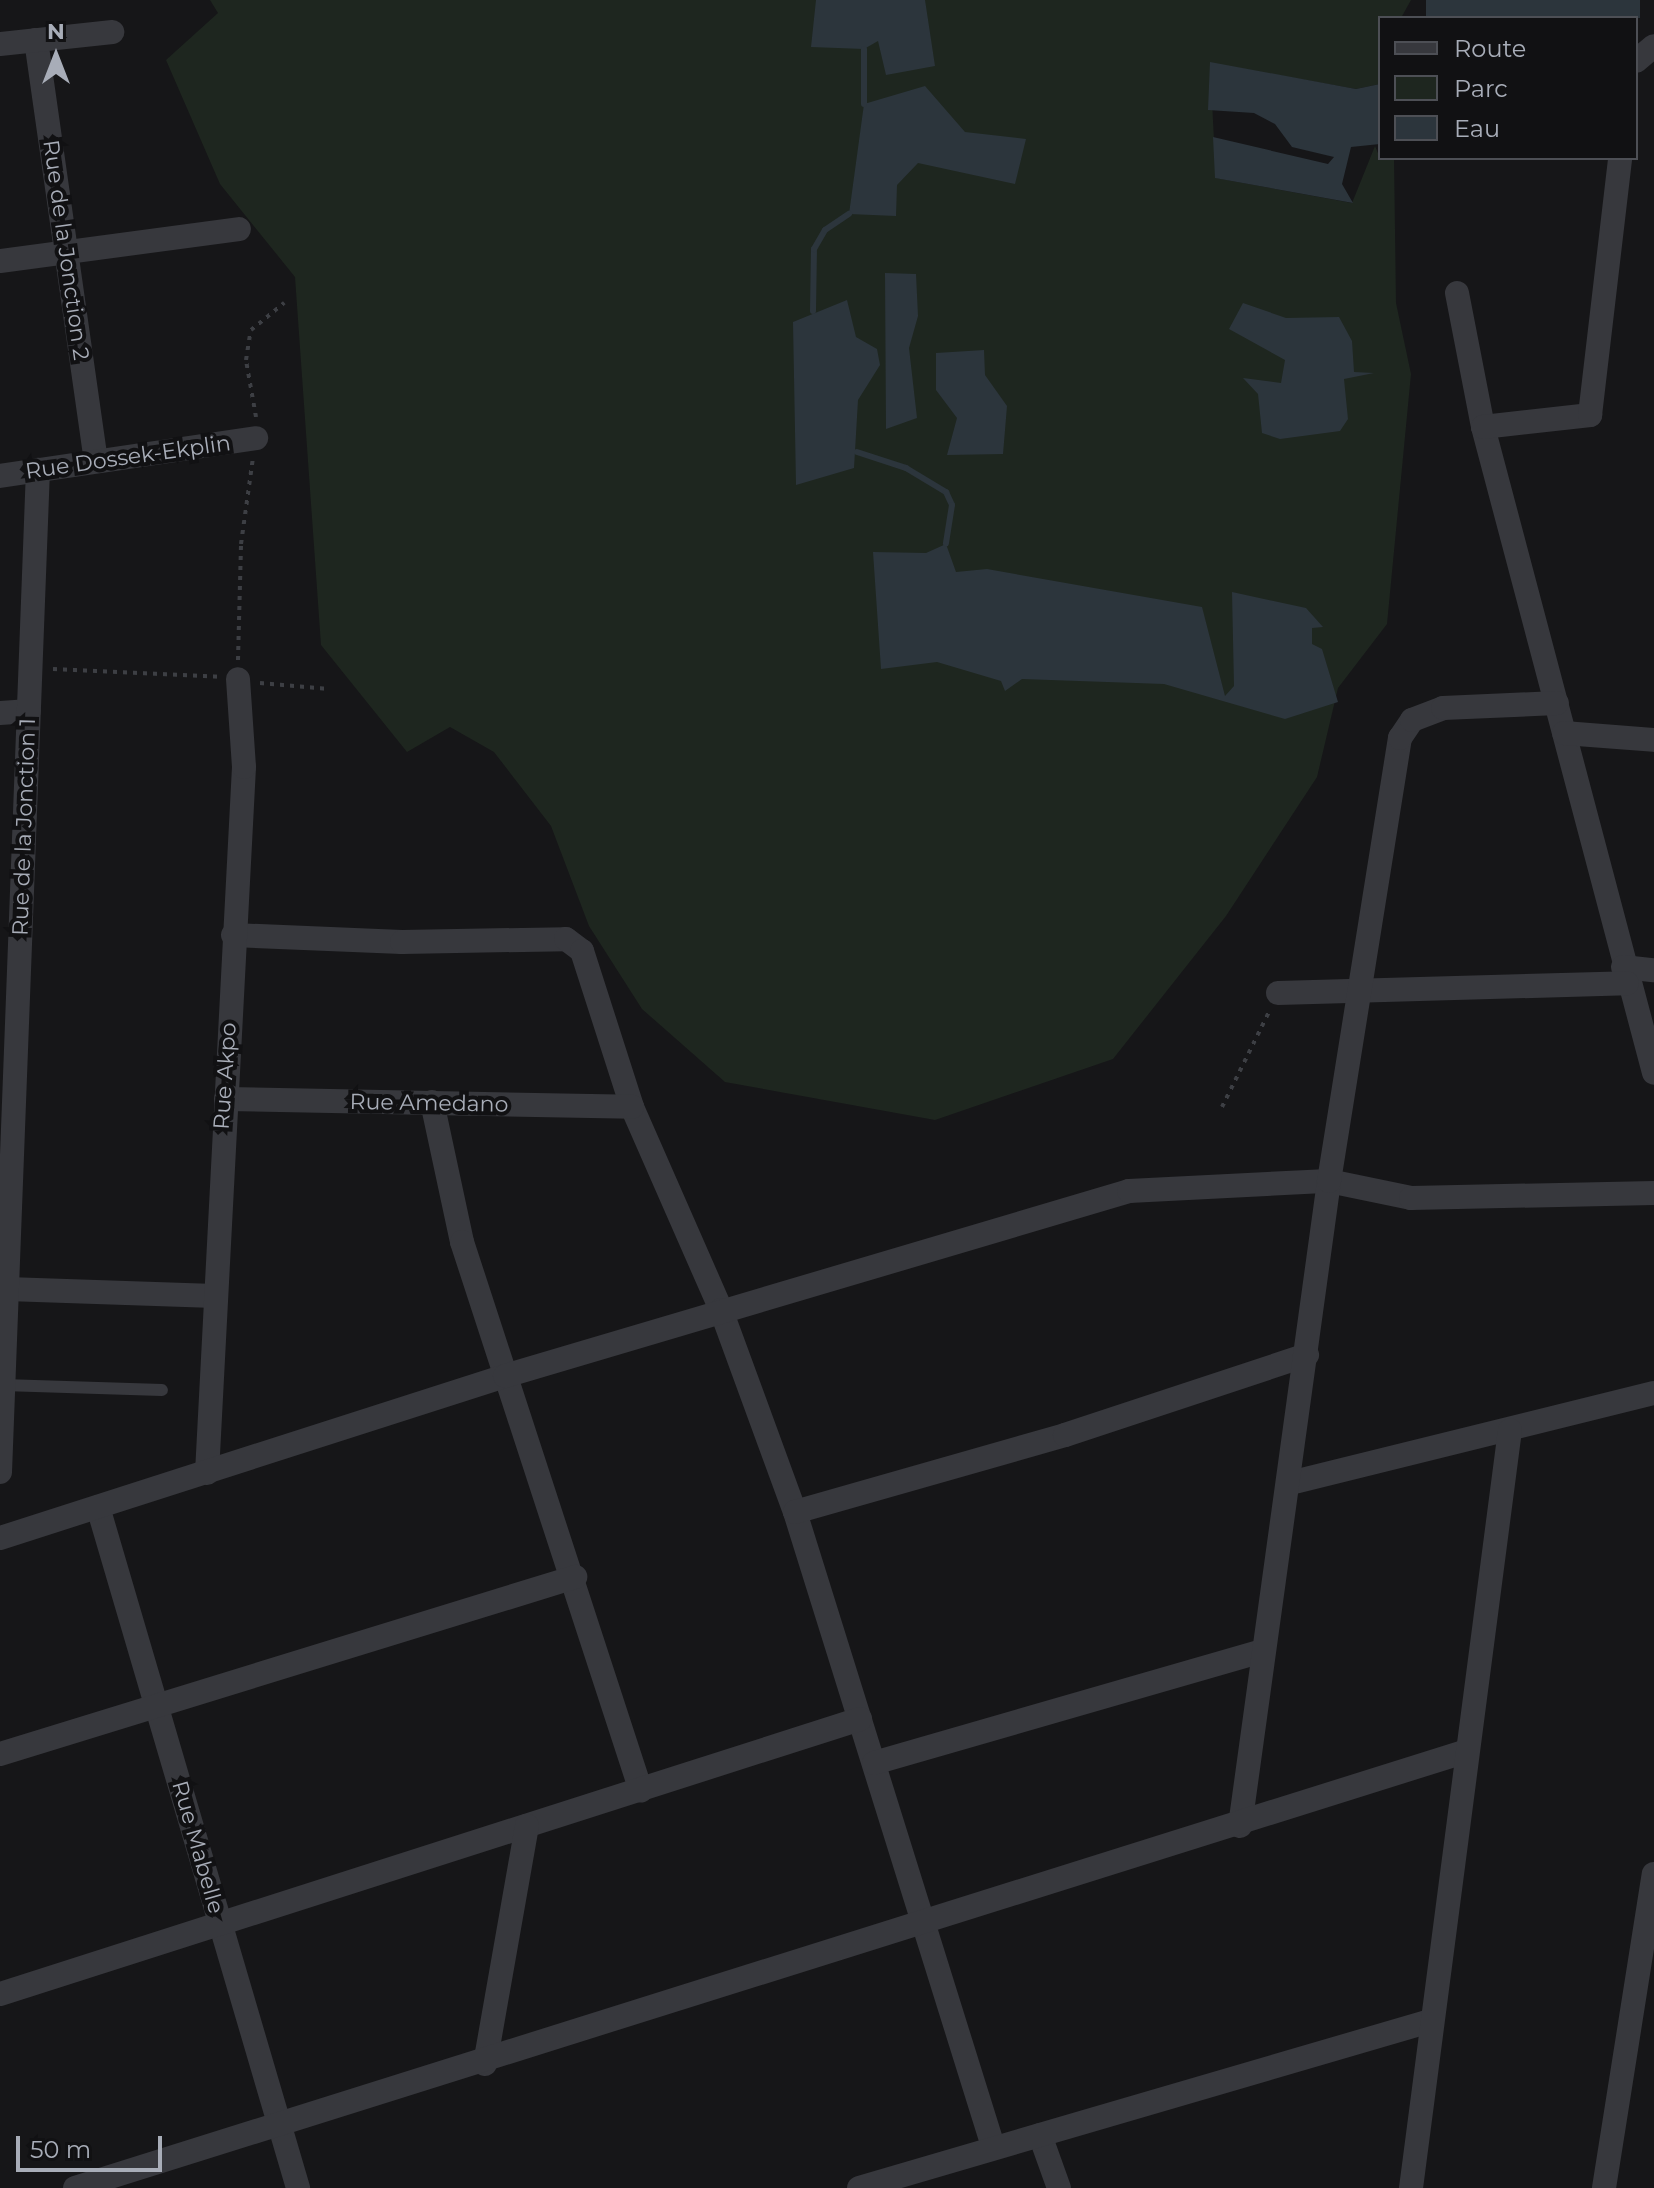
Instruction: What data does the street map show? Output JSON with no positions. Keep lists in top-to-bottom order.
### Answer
{
  "streets": {
    "street": [
      "Rue de la Jonction 2",
      "Rue Dossek-Ekplin",
      "Rue de la Jonction 1",
      "Rue Akpo",
      "Rue Amedano",
      "Rue Mabelle"
    ]
  },
  "crossings": [
    ["Rue de la Jonction 2", "Rue Dossek-Ekplin"],
    ["Rue Dossek-Ekplin", "Rue de la Jonction 1"],
    ["Rue Akpo", "Rue Amedano"]
  ],
  "legend": ["Route", "Parc", "Eau"],
  "scale_bar": "50 m",
  "north": "top"
}
